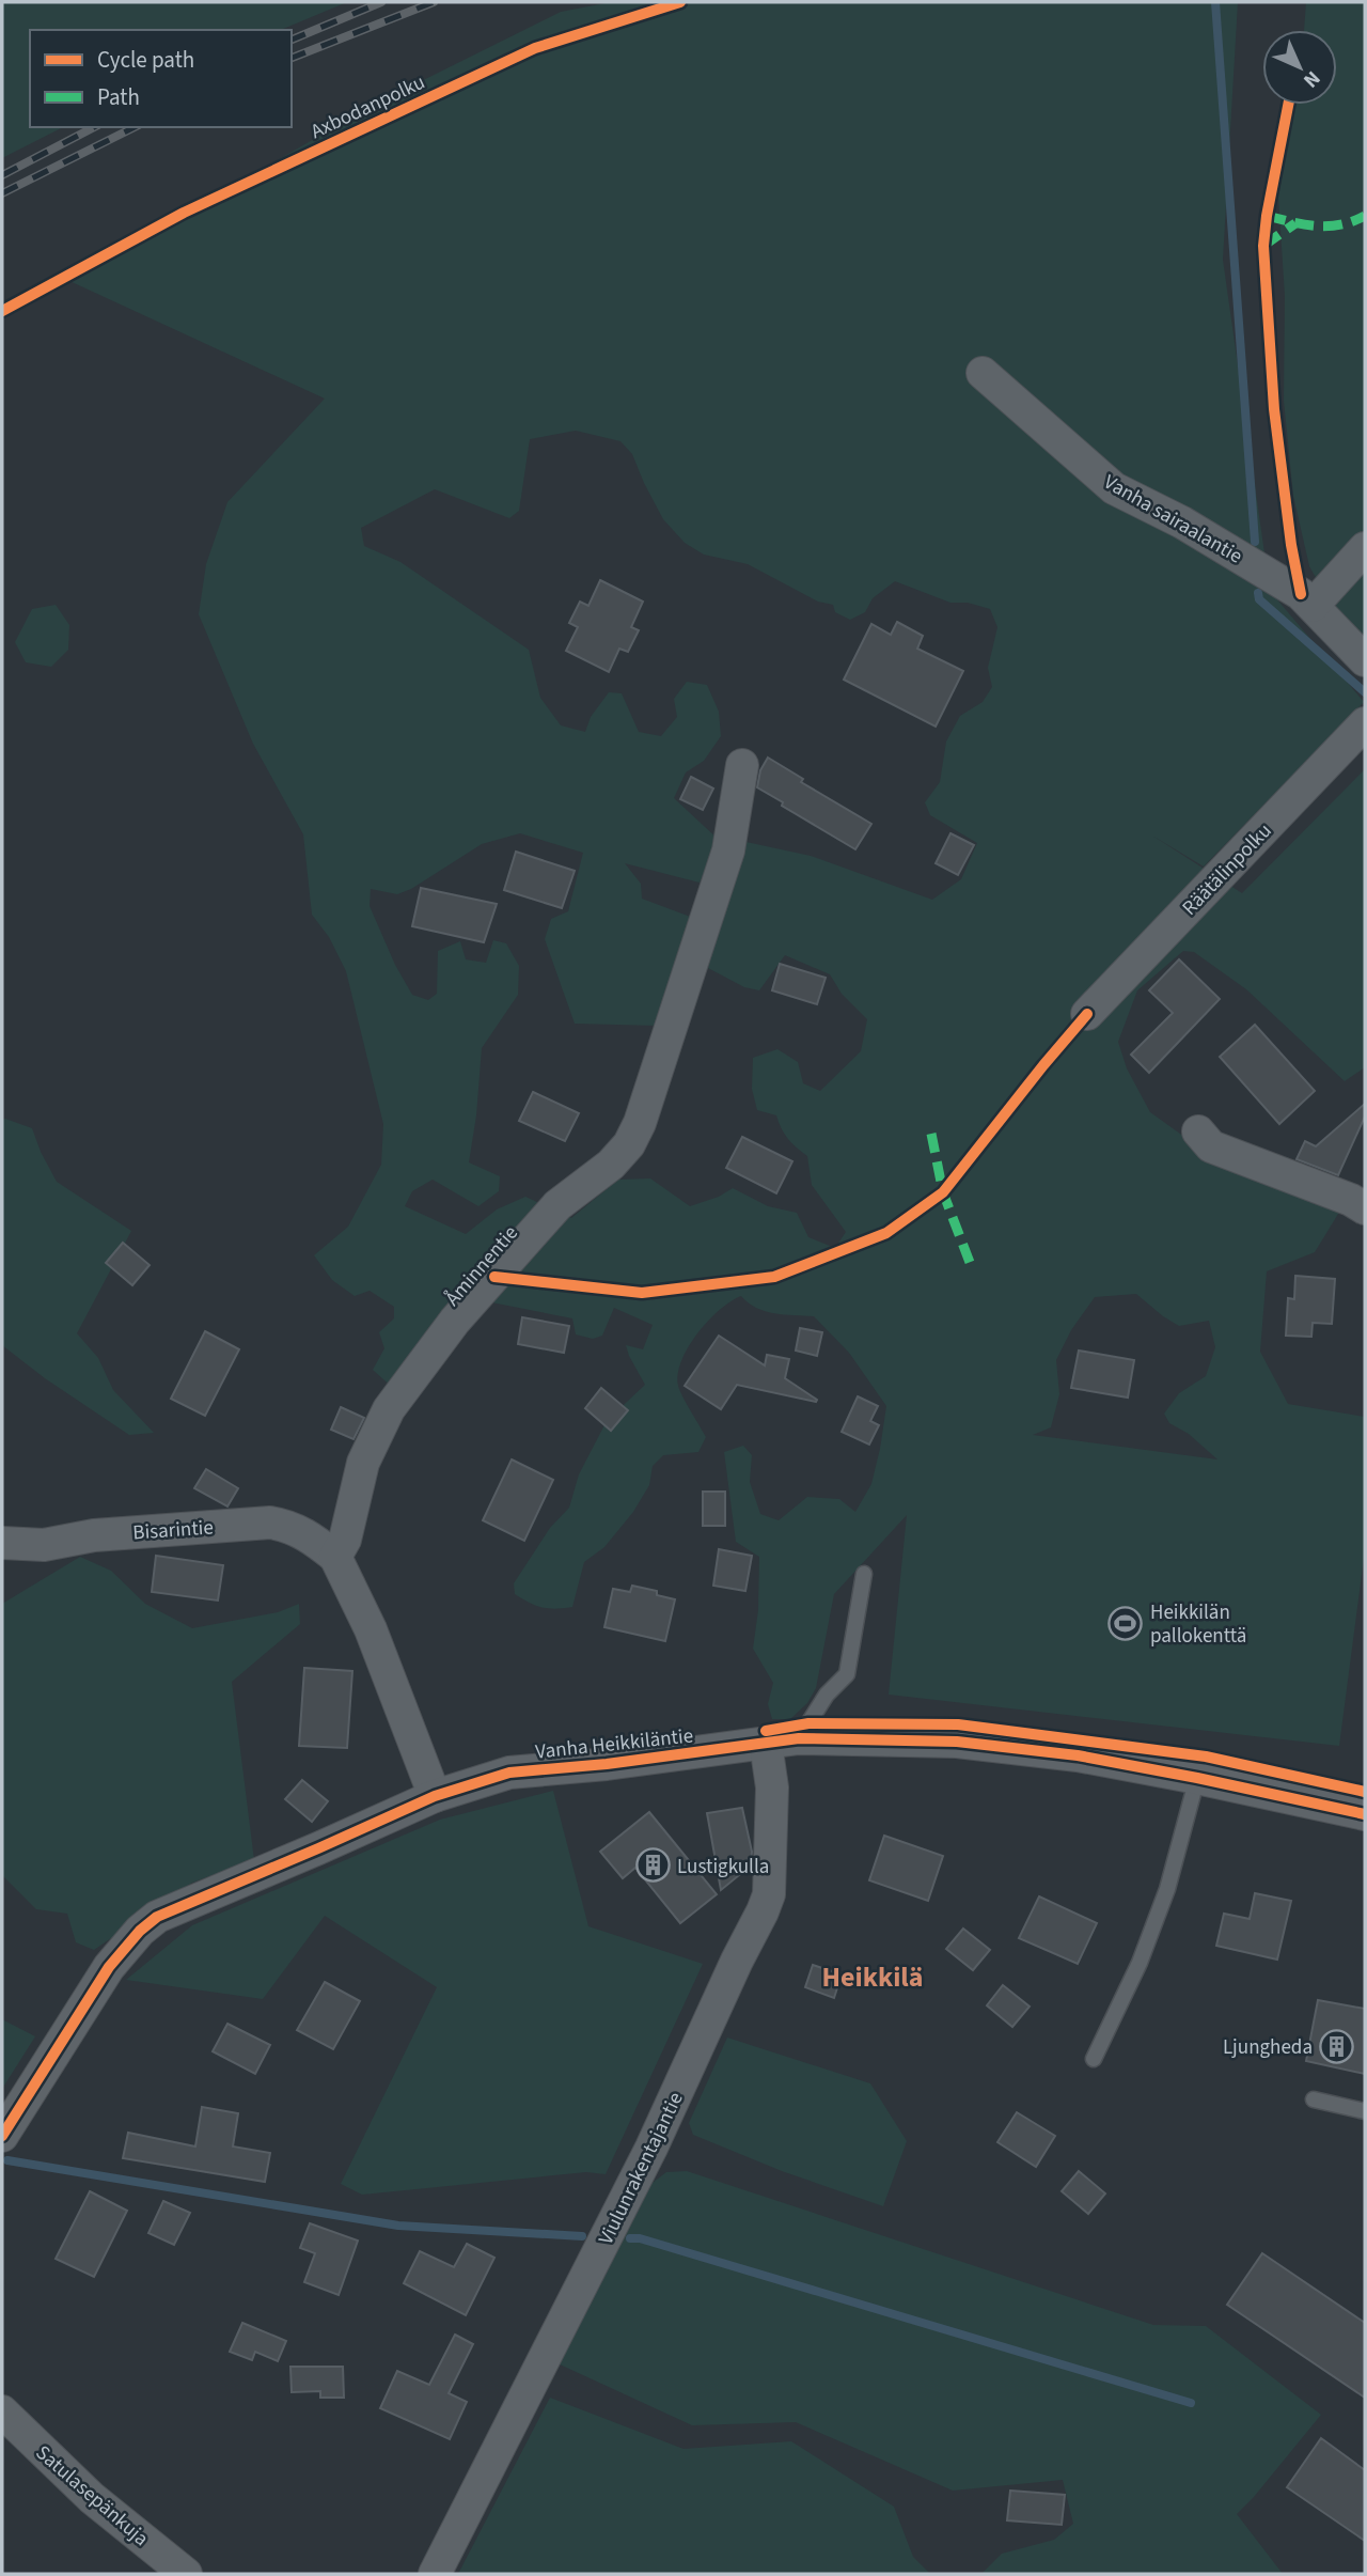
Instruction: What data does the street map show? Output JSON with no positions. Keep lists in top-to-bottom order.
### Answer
{
  "streets": {
    "street": [
      "Vanha sairaalantie",
      "Räätälinpolku",
      "Åminnentie",
      "Bisarintie",
      "Vanha Heikkiläntie",
      "Viulunrakentajantie",
      "Satulasepänkuja"
    ],
    "cycle path": ["Axbodanpolku"]
  },
  "crossings": [
    ["Åminnentie", "Bisarintie"],
    ["Vanha Heikkiläntie", "Viulunrakentajantie"]
  ],
  "districts": ["Heikkilä"],
  "places": {
    "sports": ["Heikkilän pallokenttä"],
    "building": ["Lustigkulla", "Ljungheda"]
  },
  "legend": ["Cycle path", "Path"],
  "north": "bottom right"
}
